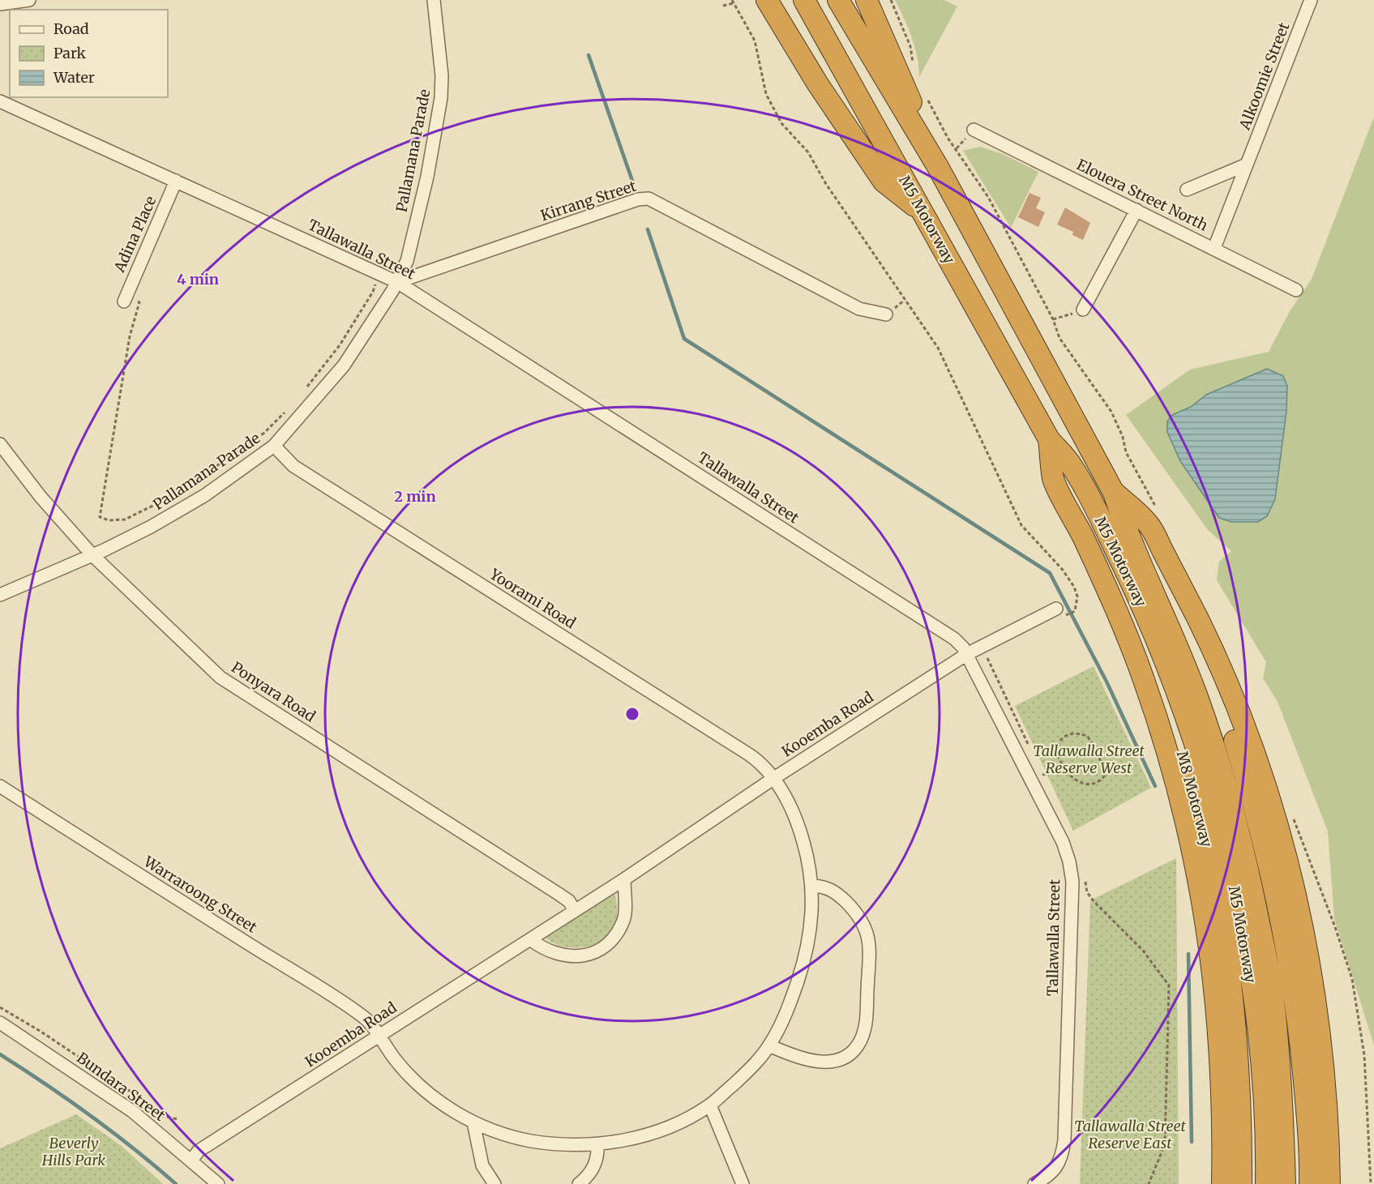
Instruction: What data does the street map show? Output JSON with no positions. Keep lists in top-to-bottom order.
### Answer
{
  "streets": {
    "highway": ["M5 Motorway", "M8 Motorway"],
    "street": [
      "Alkoomie Street",
      "Pallamana Parade",
      "Elouera Street North",
      "Kirrang Street",
      "Adina Place",
      "Tallawalla Street",
      "Yoorami Road",
      "Ponyara Road",
      "Kooemba Road",
      "Warraroong Street",
      "Bundara Street"
    ]
  },
  "crossings": [
    ["Alkoomie Street", "Elouera Street North"],
    ["Pallamana Parade", "Kirrang Street"],
    ["Pallamana Parade", "Tallawalla Street"],
    ["Pallamana Parade", "Yoorami Road"],
    ["Pallamana Parade", "Ponyara Road"],
    ["Kirrang Street", "Tallawalla Street"],
    ["M5 Motorway", "M8 Motorway"],
    ["Adina Place", "Tallawalla Street"],
    ["Tallawalla Street", "Kooemba Road"],
    ["Yoorami Road", "Kooemba Road"],
    ["Yoorami Road", "Warraroong Street"],
    ["Ponyara Road", "Kooemba Road"],
    ["Kooemba Road", "Warraroong Street"],
    ["Kooemba Road", "Bundara Street"]
  ],
  "parks": ["Tallawalla Street Reserve West", "Tallawalla Street Reserve East", "Beverly Hills Park"],
  "legend": ["Road", "Park", "Water"],
  "rings": ["4 min", "2 min"]
}
